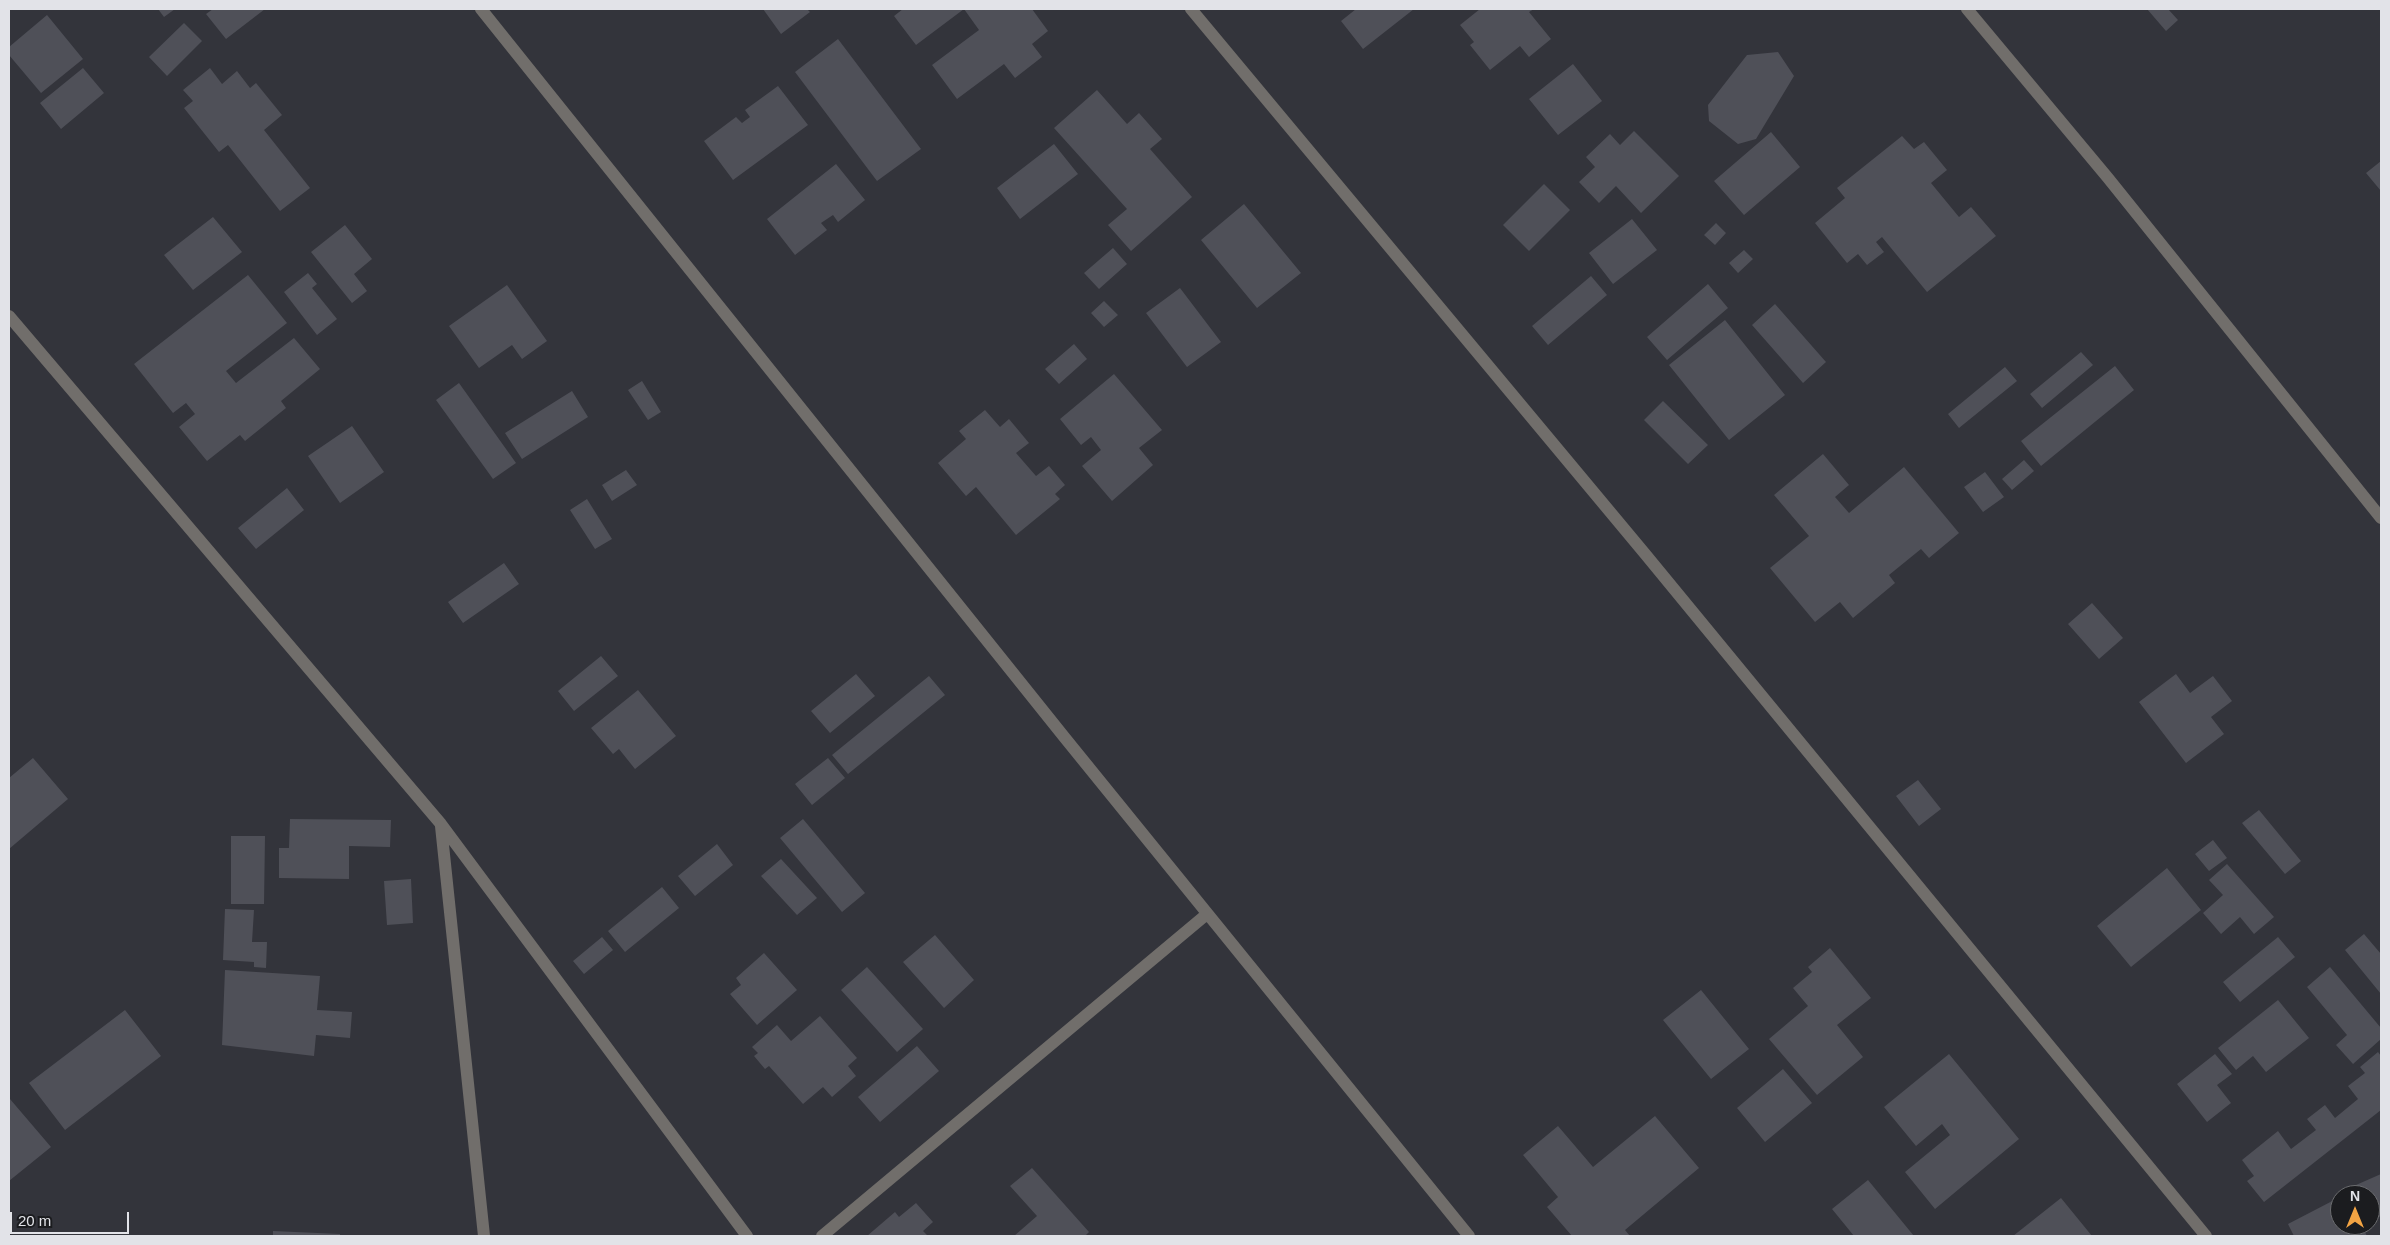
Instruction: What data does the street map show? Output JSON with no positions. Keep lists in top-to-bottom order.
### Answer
{
  "scale_bar": "20 m",
  "north": "top"
}
